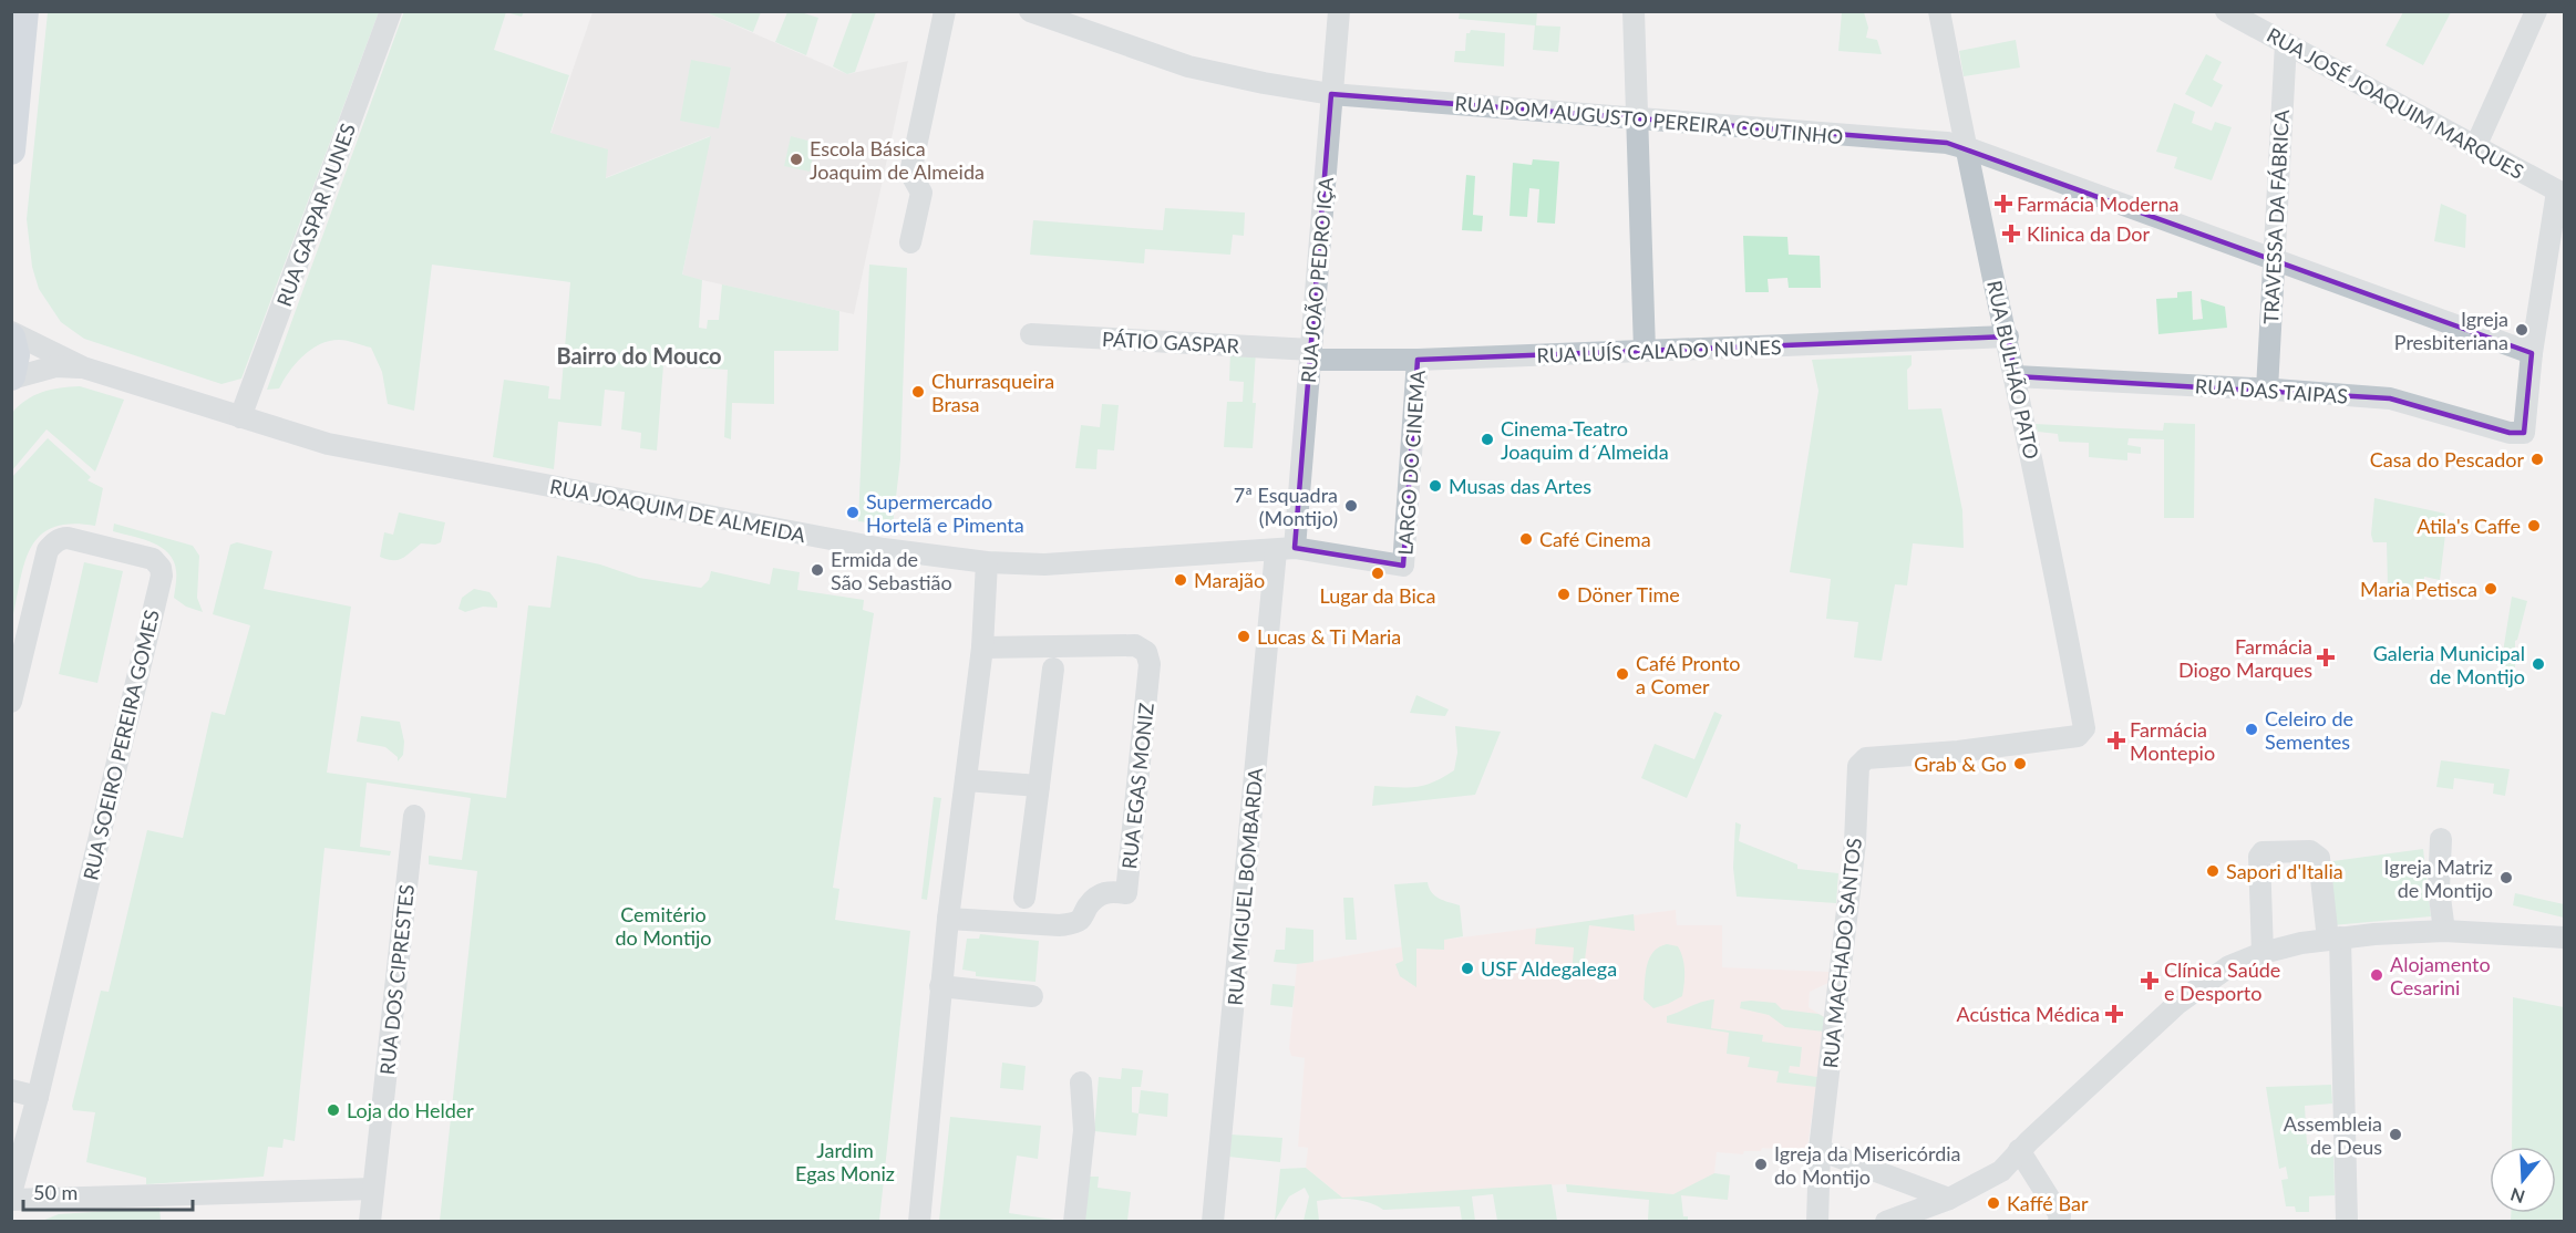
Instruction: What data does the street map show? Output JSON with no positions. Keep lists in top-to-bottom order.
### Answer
{
  "streets": {
    "street": [
      "RUA JOSÉ JOAQUIM MARQUES",
      "RUA DOM AUGUSTO PEREIRA COUTINHO",
      "RUA GASPAR NUNES",
      "TRAVESSA DA FÁBRICA",
      "RUA JOÃO PEDRO IÇA",
      "PÁTIO GASPAR",
      "RUA LUÍS CALADO NUNES",
      "RUA BULHÃO PATO",
      "RUA DAS TAIPAS",
      "LARGO DO CINEMA",
      "RUA JOAQUIM DE ALMEIDA",
      "RUA SOEIRO PEREIRA GOMES",
      "RUA EGAS MONIZ",
      "RUA MIGUEL BOMBARDA",
      "RUA MACHADO SANTOS",
      "RUA DOS CIPRESTES"
    ]
  },
  "crossings": [
    ["RUA JOSÉ JOAQUIM MARQUES", "TRAVESSA DA FÁBRICA"],
    ["RUA DOM AUGUSTO PEREIRA COUTINHO", "TRAVESSA DA FÁBRICA"],
    ["RUA DOM AUGUSTO PEREIRA COUTINHO", "RUA JOÃO PEDRO IÇA"],
    ["RUA DOM AUGUSTO PEREIRA COUTINHO", "RUA BULHÃO PATO"],
    ["RUA DOM AUGUSTO PEREIRA COUTINHO", "RUA DAS TAIPAS"],
    ["RUA GASPAR NUNES", "RUA JOAQUIM DE ALMEIDA"],
    ["TRAVESSA DA FÁBRICA", "RUA DAS TAIPAS"],
    ["RUA JOÃO PEDRO IÇA", "PÁTIO GASPAR"],
    ["RUA JOÃO PEDRO IÇA", "RUA LUÍS CALADO NUNES"],
    ["RUA JOÃO PEDRO IÇA", "RUA JOAQUIM DE ALMEIDA"],
    ["RUA JOÃO PEDRO IÇA", "RUA MIGUEL BOMBARDA"],
    ["PÁTIO GASPAR", "RUA LUÍS CALADO NUNES"],
    ["RUA LUÍS CALADO NUNES", "RUA BULHÃO PATO"],
    ["RUA LUÍS CALADO NUNES", "LARGO DO CINEMA"],
    ["RUA BULHÃO PATO", "RUA DAS TAIPAS"],
    ["RUA BULHÃO PATO", "RUA MACHADO SANTOS"],
    ["LARGO DO CINEMA", "RUA JOAQUIM DE ALMEIDA"],
    ["RUA JOAQUIM DE ALMEIDA", "RUA MIGUEL BOMBARDA"]
  ],
  "districts": ["Bairro do Mouco"],
  "parks": ["Cemitério do Montijo", "Jardim Egas Moniz"],
  "places": {
    "other": [
      "Escola Básica Joaquim de Almeida",
      "Igreja Presbiteriana",
      "Churrasqueira Brasa",
      "Cinema-Teatro Joaquim d´Almeida",
      "Casa do Pescador",
      "Musas das Artes",
      "7ª Esquadra (Montijo)",
      "Supermercado Hortelã e Pimenta",
      "Atila's Caffe",
      "Café Cinema",
      "Ermida de São Sebastião",
      "Lugar da Bica",
      "Marajão",
      "Maria Petisca",
      "Döner Time",
      "Lucas & Ti Maria",
      "Galeria Municipal de Montijo",
      "Café Pronto a Comer",
      "Celeiro de Sementes",
      "Grab & Go",
      "Sapori d'Italia",
      "Igreja Matriz de Montijo",
      "USF Aldegalega",
      "Alojamento Cesarini",
      "Loja do Helder",
      "Assembleia de Deus",
      "Igreja da Misericórdia do Montijo",
      "Kaffé Bar"
    ],
    "health": [
      "Farmácia Moderna",
      "Klinica da Dor",
      "Farmácia Diogo Marques",
      "Farmácia Montepio",
      "Clínica Saúde e Desporto",
      "Acústica Médica"
    ]
  },
  "scale_bar": "50 m",
  "north": "bottom"
}
